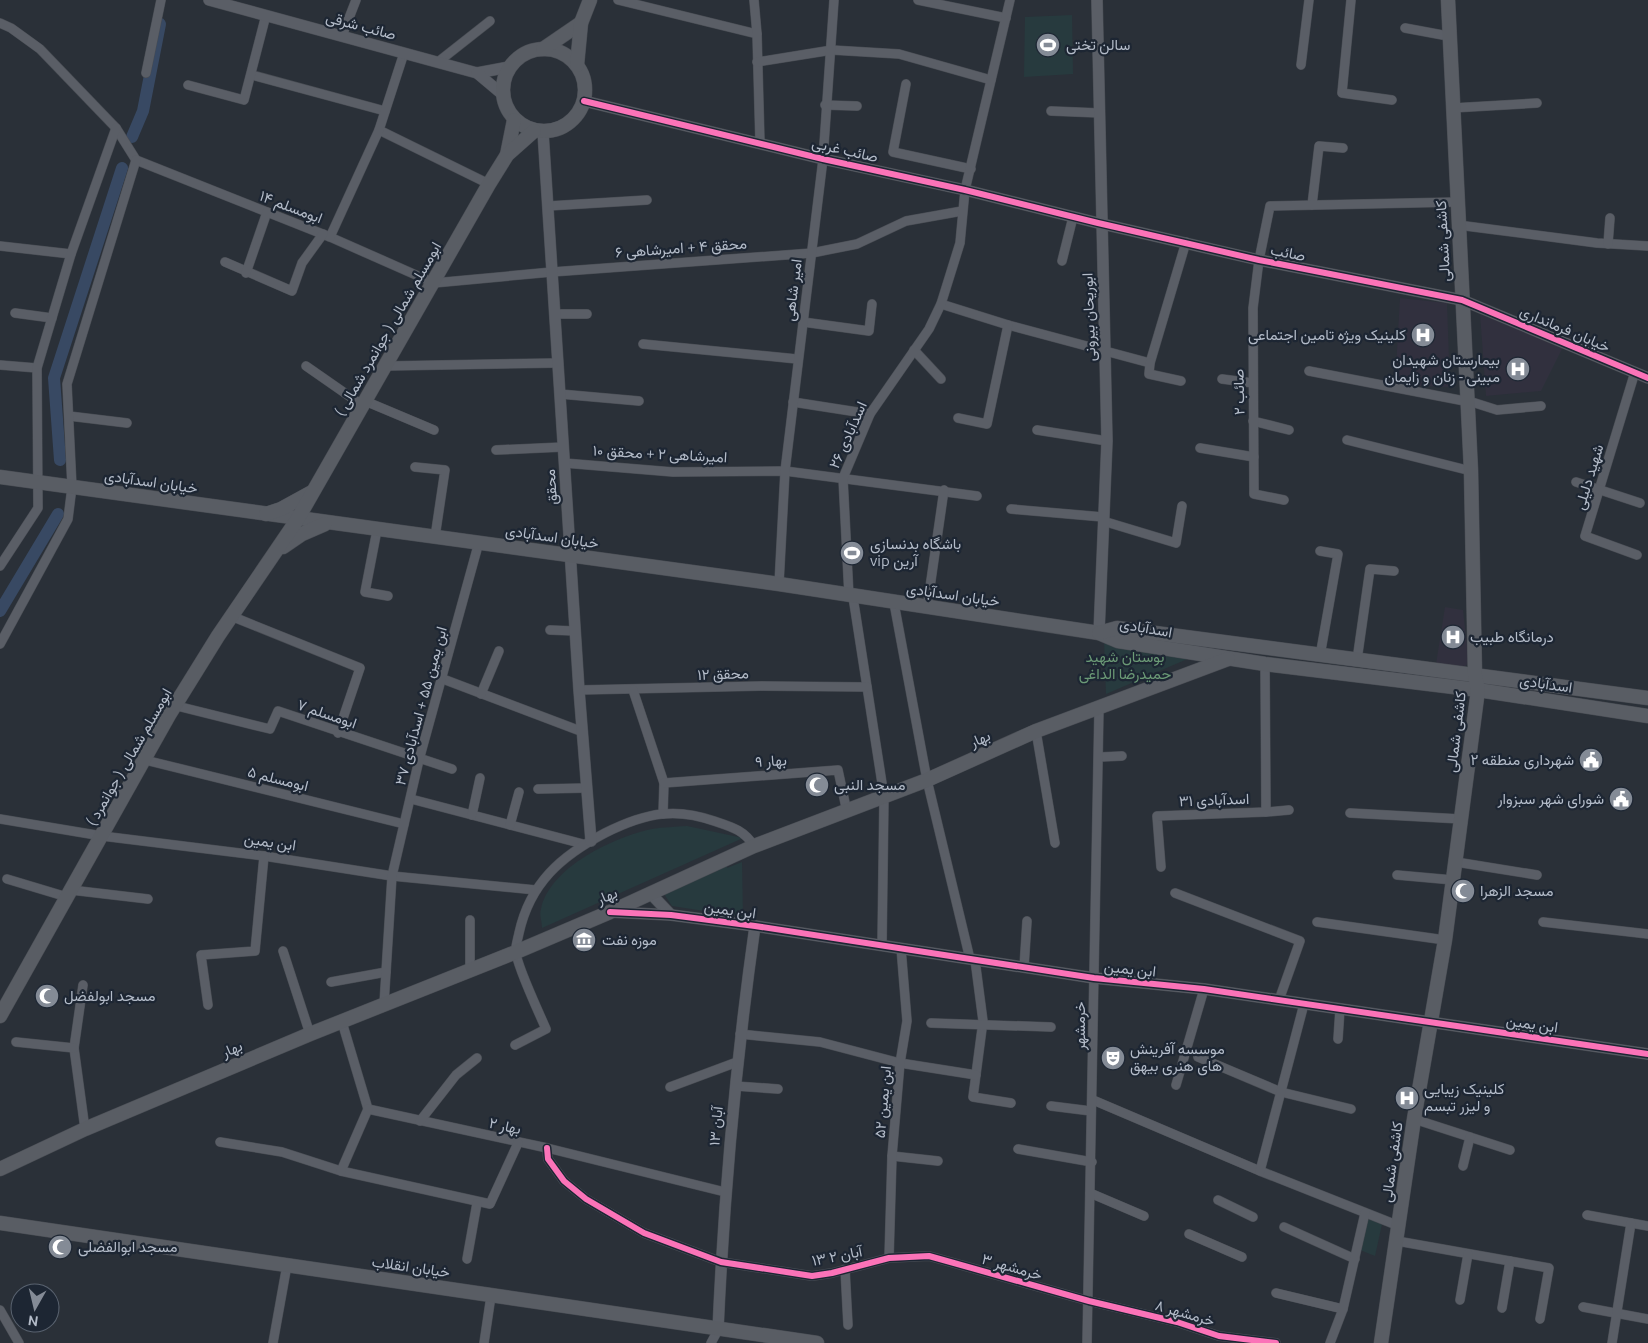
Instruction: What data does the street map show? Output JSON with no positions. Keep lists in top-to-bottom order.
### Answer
{
  "streets": {
    "main road": [
      "کاشفی شمالی",
      "ابومسلم شمالی ( جوانمرد شمالی )",
      "خیابان اسدآبادی",
      "اسدآبادی",
      "بهار",
      "ابومسلم شمالی ( جوانمرد )",
      "خیابان انقلاب"
    ],
    "street": [
      "صائب شرقی",
      "صائب غربی",
      "ابومسلم ۱۴",
      "محقق ۴ + امیرشاهی ۶",
      "صائب",
      "امیر شاهی",
      "ابوریحان بیرونی",
      "خیابان فرمانداری",
      "صائب ۲",
      "اسدآبادی ۲۶",
      "امیرشاهی ۲ + محقق ۱۰",
      "شهید دلیلی",
      "محقق",
      "محقق ۱۲",
      "ابن یمین ۵۵ + اسدآبادی ۳۷",
      "ابومسلم ۷",
      "بهار ۹",
      "ابومسلم ۵",
      "اسدآبادی ۳۱",
      "ابن یمین",
      "خرمشهر",
      "ابن یمین ۵۲",
      "بهار ۲",
      "۱۳ آبان",
      "۱۳ آبان ۲",
      "خرمشهر ۳",
      "خرمشهر ۸"
    ]
  },
  "crossings": [
    ["صائب غربی", "صائب"],
    ["صائب غربی", "امیر شاهی"],
    ["صائب غربی", "ابوریحان بیرونی"],
    ["صائب غربی", "اسدآبادی ۲۶"],
    ["صائب غربی", "محقق"],
    ["ابومسلم ۱۴", "محقق ۴ + امیرشاهی ۶"],
    ["ابومسلم ۱۴", "ابومسلم شمالی ( جوانمرد شمالی )"],
    ["کاشفی شمالی", "صائب"],
    ["کاشفی شمالی", "خیابان فرمانداری"],
    ["کاشفی شمالی", "اسدآبادی"],
    ["کاشفی شمالی", "ابن یمین"],
    ["محقق ۴ + امیرشاهی ۶", "امیر شاهی"],
    ["محقق ۴ + امیرشاهی ۶", "ابومسلم شمالی ( جوانمرد شمالی )"],
    ["محقق ۴ + امیرشاهی ۶", "اسدآبادی ۲۶"],
    ["محقق ۴ + امیرشاهی ۶", "محقق"],
    ["صائب", "ابوریحان بیرونی"],
    ["صائب", "خیابان فرمانداری"],
    ["صائب", "صائب ۲"],
    ["امیر شاهی", "امیرشاهی ۲ + محقق ۱۰"],
    ["امیر شاهی", "خیابان اسدآبادی"],
    ["ابوریحان بیرونی", "خیابان اسدآبادی"],
    ["ابوریحان بیرونی", "اسدآبادی"],
    ["ابومسلم شمالی ( جوانمرد شمالی )", "خیابان اسدآبادی"],
    ["ابومسلم شمالی ( جوانمرد شمالی )", "ابومسلم شمالی ( جوانمرد )"],
    ["خیابان فرمانداری", "شهید دلیلی"],
    ["اسدآبادی ۲۶", "امیرشاهی ۲ + محقق ۱۰"],
    ["اسدآبادی ۲۶", "خیابان اسدآبادی"],
    ["اسدآبادی ۲۶", "محقق ۱۲"],
    ["اسدآبادی ۲۶", "بهار"],
    ["اسدآبادی ۲۶", "ابن یمین"],
    ["امیرشاهی ۲ + محقق ۱۰", "محقق"],
    ["خیابان اسدآبادی", "محقق"],
    ["خیابان اسدآبادی", "اسدآبادی"],
    ["خیابان اسدآبادی", "ابن یمین ۵۵ + اسدآبادی ۳۷"],
    ["خیابان اسدآبادی", "ابومسلم شمالی ( جوانمرد )"],
    ["محقق", "محقق ۱۲"],
    ["اسدآبادی", "بهار"],
    ["اسدآبادی", "اسدآبادی ۳۱"],
    ["ابن یمین ۵۵ + اسدآبادی ۳۷", "ابومسلم ۷"],
    ["ابن یمین ۵۵ + اسدآبادی ۳۷", "بهار"],
    ["ابن یمین ۵۵ + اسدآبادی ۳۷", "ابومسلم ۵"],
    ["ابن یمین ۵۵ + اسدآبادی ۳۷", "ابن یمین"],
    ["ابومسلم ۷", "ابومسلم شمالی ( جوانمرد )"],
    ["بهار", "بهار ۹"],
    ["بهار", "ابن یمین"],
    ["بهار", "خرمشهر"],
    ["ابومسلم شمالی ( جوانمرد )", "ابومسلم ۵"],
    ["ابومسلم شمالی ( جوانمرد )", "ابن یمین"],
    ["ابن یمین", "خرمشهر"],
    ["ابن یمین", "ابن یمین ۵۲"],
    ["ابن یمین", "۱۳ آبان"],
    ["خرمشهر", "خرمشهر ۳"],
    ["خرمشهر", "خرمشهر ۸"],
    ["ابن یمین ۵۲", "۱۳ آبان ۲"],
    ["بهار ۲", "۱۳ آبان"],
    ["بهار ۲", "۱۳ آبان ۲"],
    ["۱۳ آبان", "۱۳ آبان ۲"],
    ["۱۳ آبان", "خیابان انقلاب"],
    ["۱۳ آبان ۲", "خرمشهر ۳"],
    ["خرمشهر ۳", "خرمشهر ۸"]
  ],
  "parks": ["بوستان شهید حمیدرضا الداغی"],
  "places": {
    "sports": ["سالن تختی", "باشگاه بدنسازی vip آرین"],
    "hospital": [
      "کلینیک ویژه تامین اجتماعی",
      "بیمارستان شهیدان مبینی - زنان و زایمان",
      "درمانگاه طبیب",
      "کلینیک زیبایی و لیزر تبسم"
    ],
    "public building": ["شهرداری منطقه ۲", "شورای شهر سبزوار"],
    "mosque": [
      "مسجد النبی",
      "مسجد الزهرا",
      "مسجد ابولفضل",
      "مسجد ابوالفضلی"
    ],
    "museum": ["موزه نفت"],
    "theatre": ["موسسه آفرینش های هنری بیهق"]
  },
  "north": "bottom"
}
